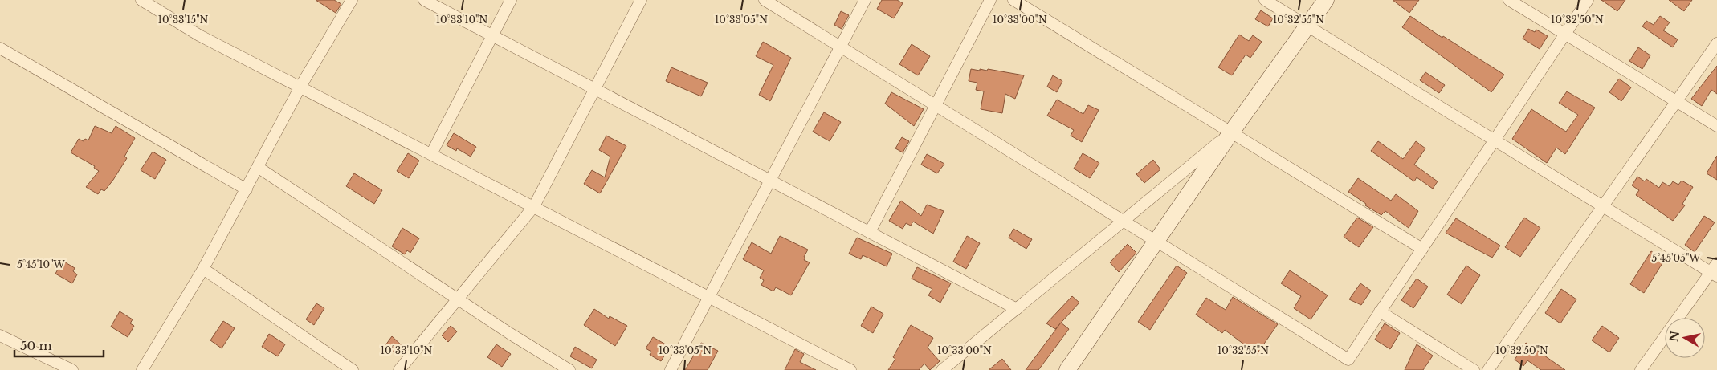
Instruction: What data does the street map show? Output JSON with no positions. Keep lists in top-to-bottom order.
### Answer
{
  "scale_bar": "50 m",
  "north": "left",
  "coordinates": [
    "10°33'15\"N",
    "10°33'10\"N",
    "10°33'05\"N",
    "10°33'00\"N",
    "10°32'55\"N",
    "10°32'50\"N",
    "5°45'05\"W",
    "5°45'10\"W"
  ]
}
